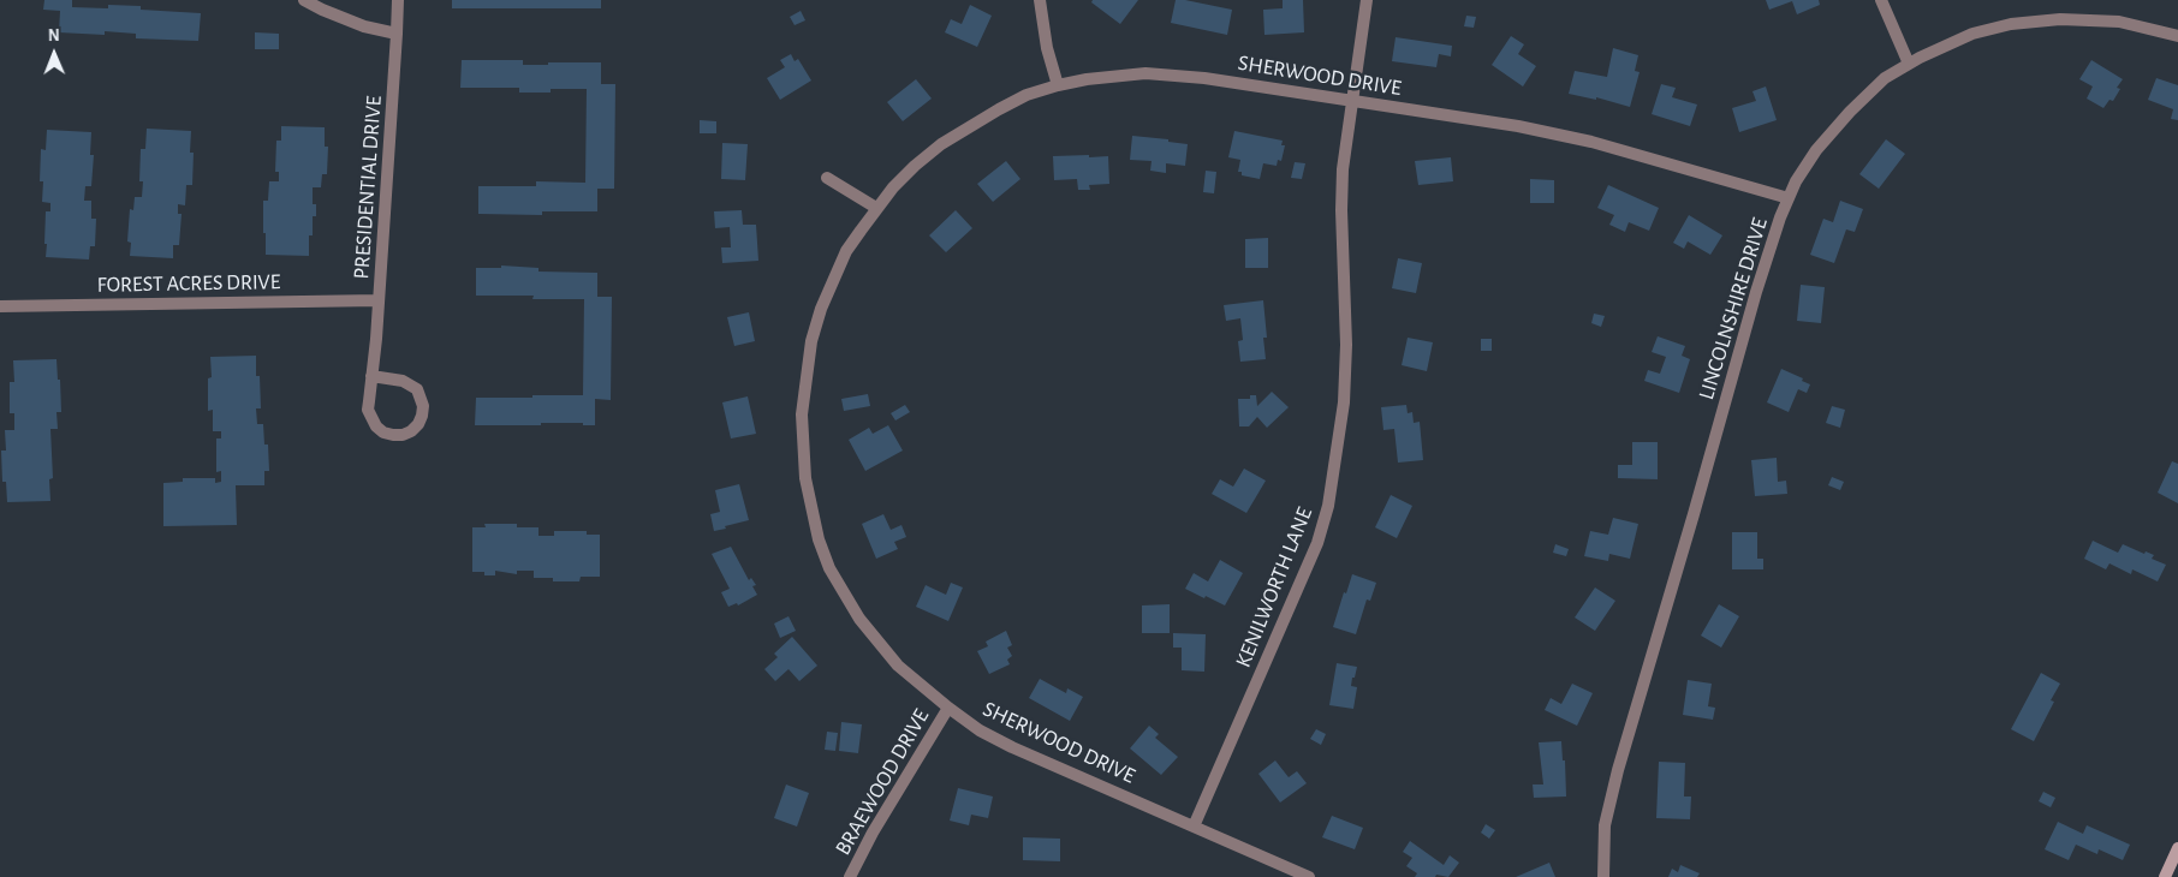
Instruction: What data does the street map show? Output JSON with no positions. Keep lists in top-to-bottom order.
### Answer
{
  "streets": {
    "street": [
      "SHERWOOD DRIVE",
      "PRESIDENTIAL DRIVE",
      "FOREST ACRES DRIVE",
      "LINCOLNSHIRE DRIVE",
      "KENILWORTH LANE",
      "BRAEWOOD DRIVE"
    ]
  },
  "crossings": [
    ["SHERWOOD DRIVE", "LINCOLNSHIRE DRIVE"],
    ["SHERWOOD DRIVE", "KENILWORTH LANE"],
    ["SHERWOOD DRIVE", "BRAEWOOD DRIVE"],
    ["PRESIDENTIAL DRIVE", "FOREST ACRES DRIVE"]
  ],
  "north": "top"
}
